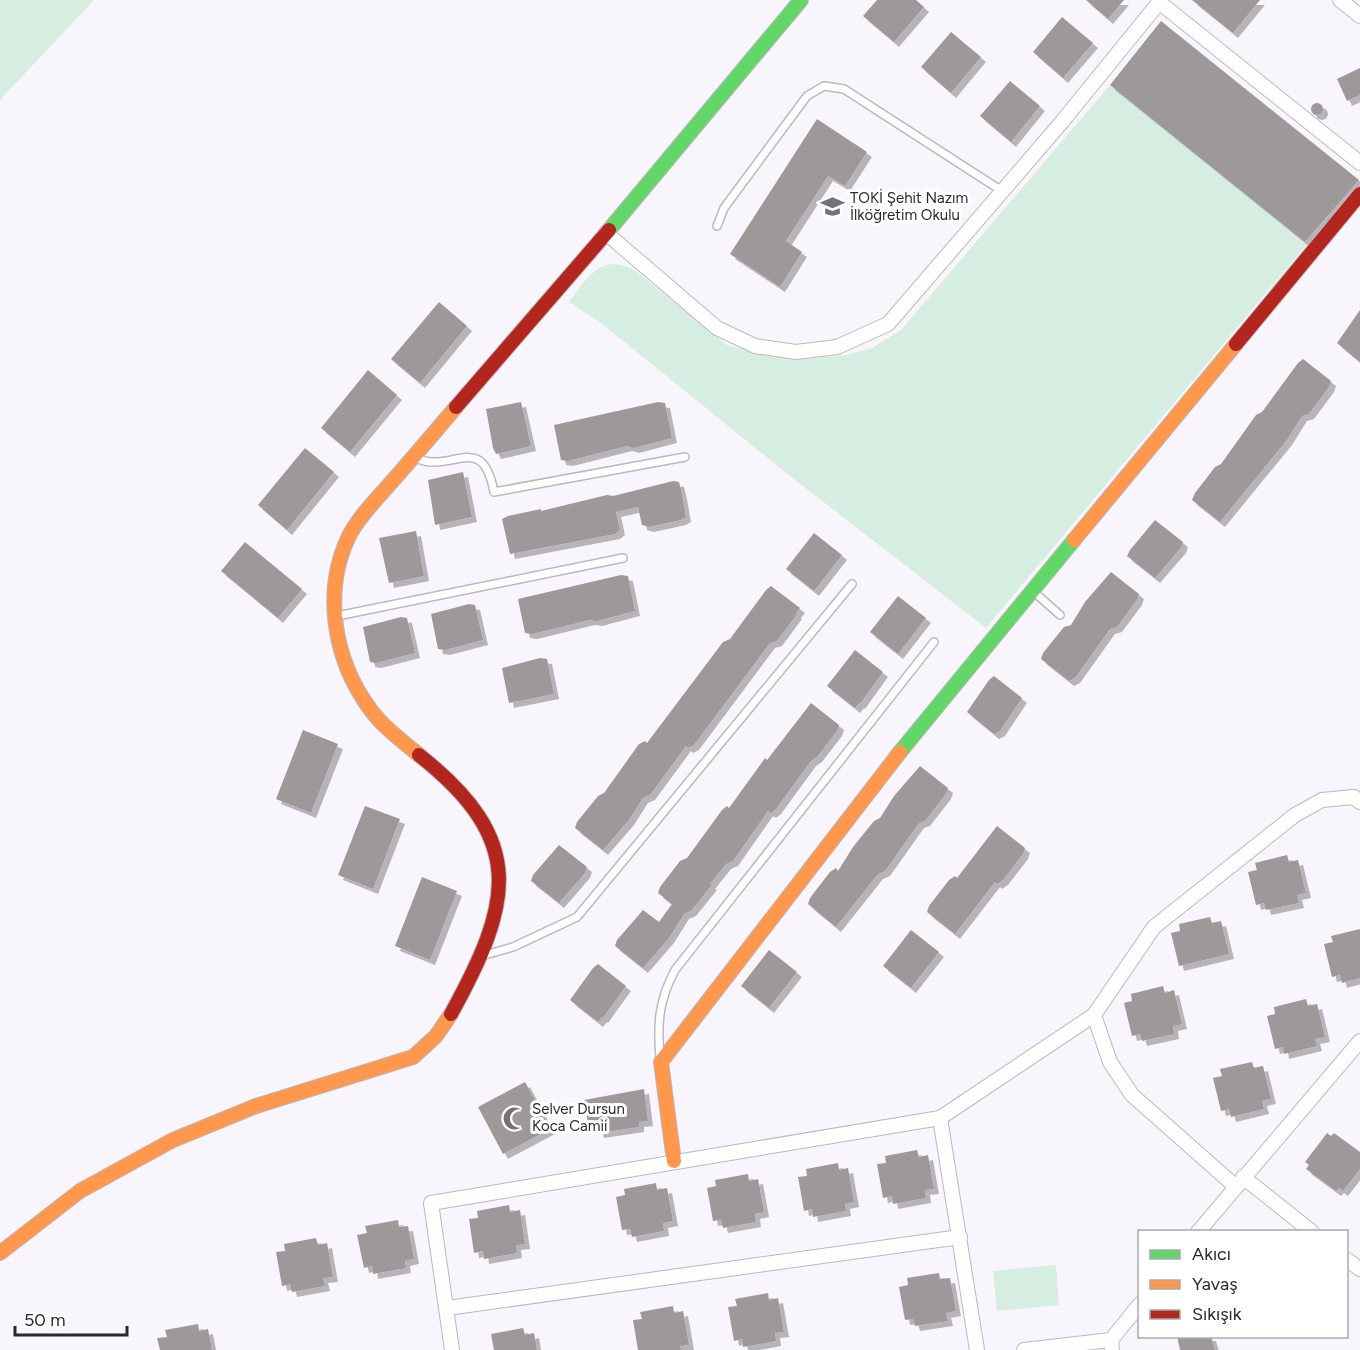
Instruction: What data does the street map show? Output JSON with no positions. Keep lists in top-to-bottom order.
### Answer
{
  "places": {
    "school or university": ["TOKİ Şehit Nazım İlköğretim Okulu"],
    "mosque": ["Selver Dursun Koca Camii"]
  },
  "legend": ["Akıcı", "Yavaş", "Sıkışık"],
  "scale_bar": "50 m"
}
